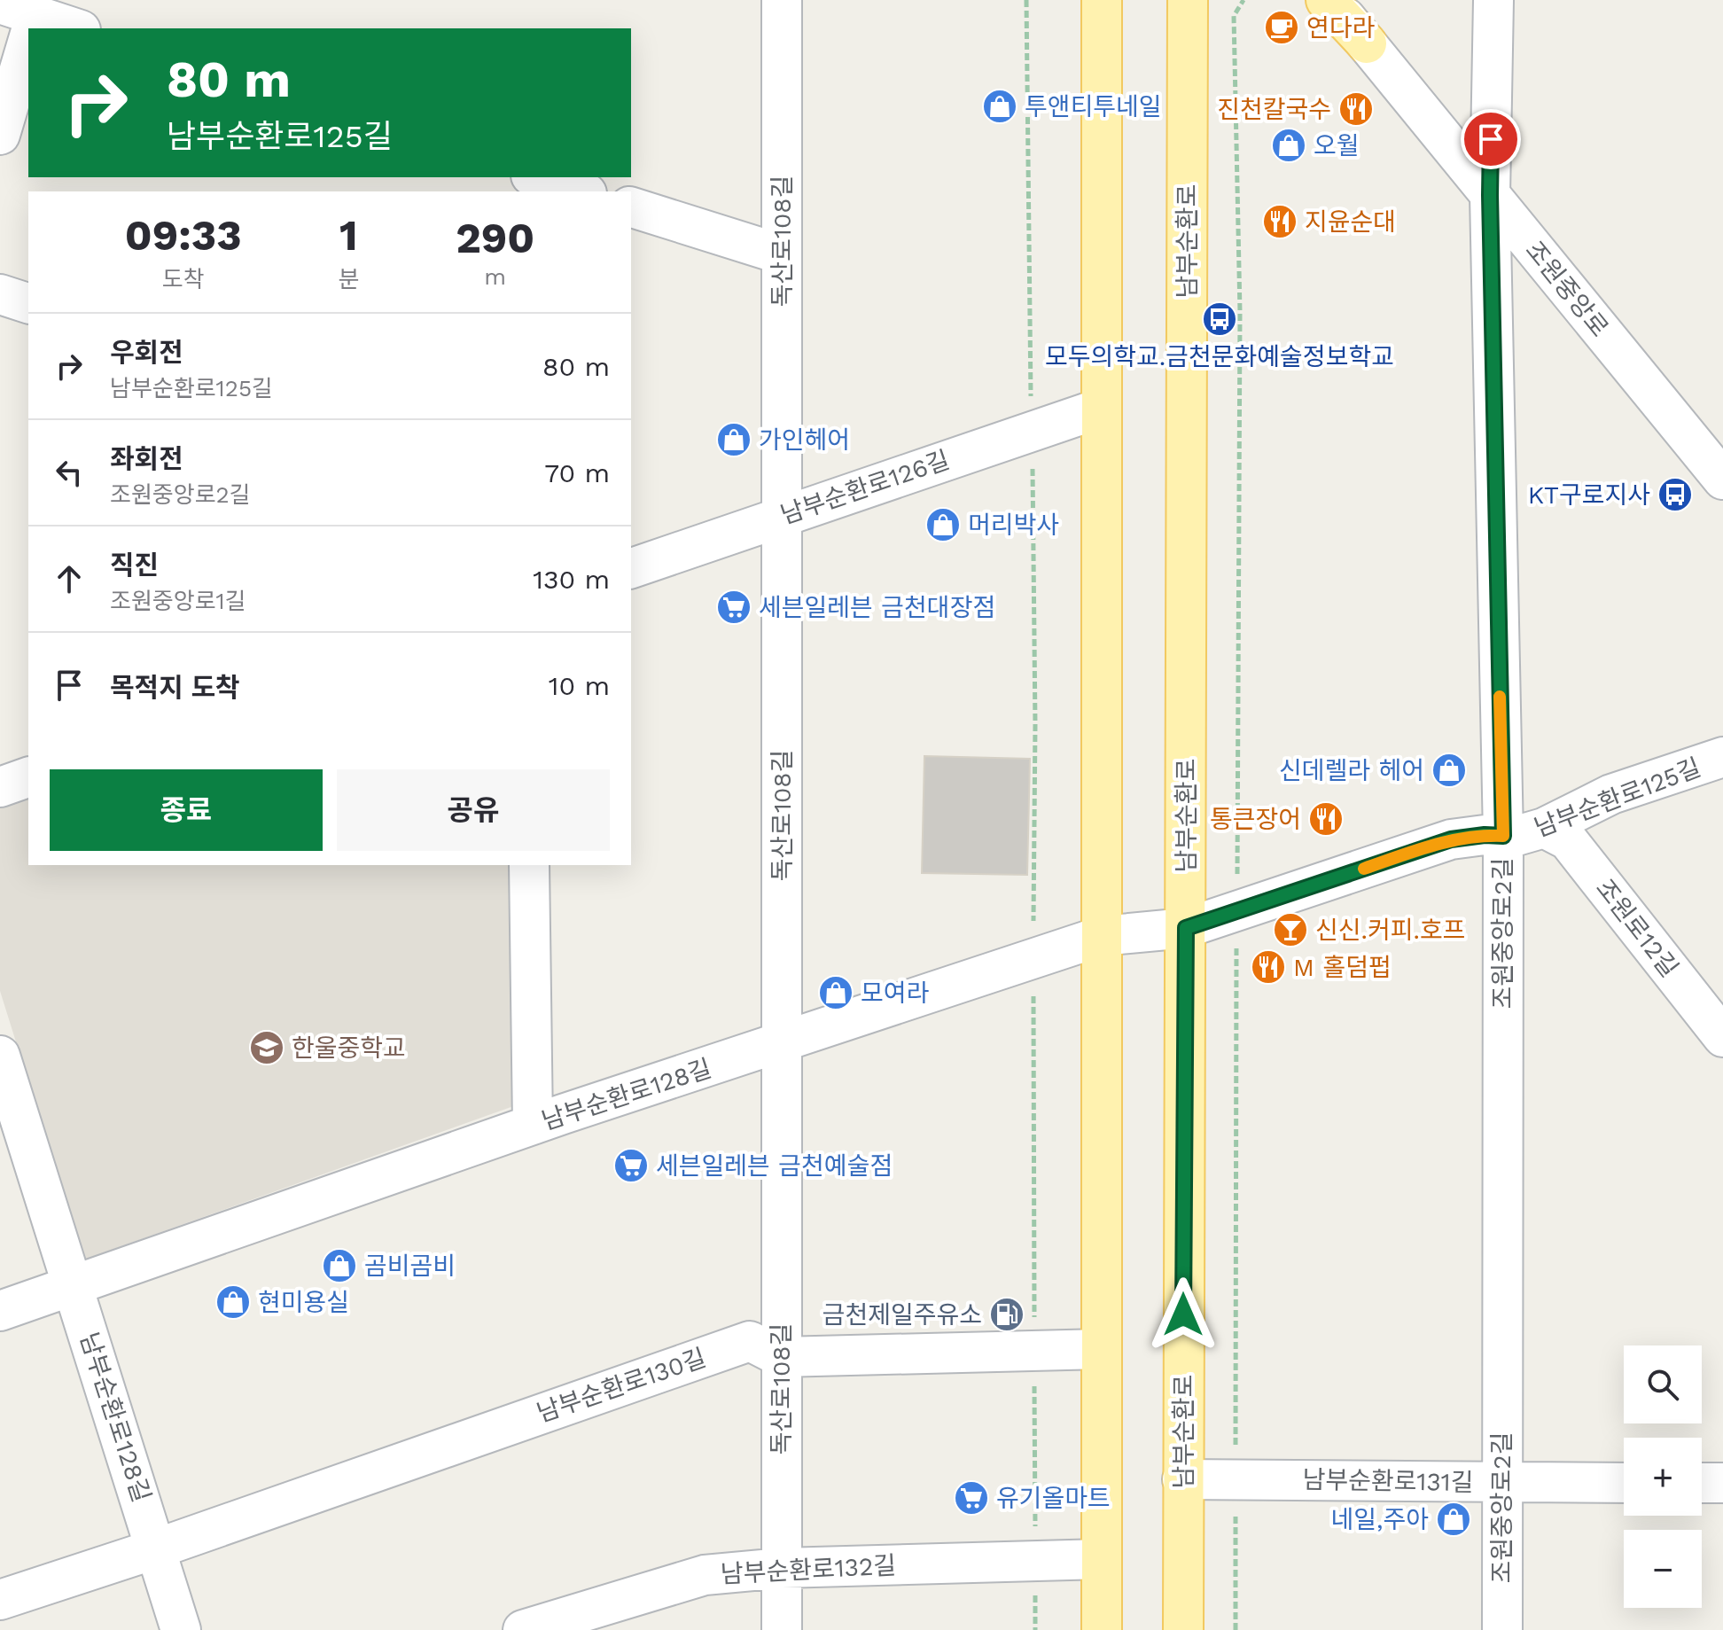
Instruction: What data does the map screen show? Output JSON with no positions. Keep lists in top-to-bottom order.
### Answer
{
  "streets": {
    "main road": ["남부순환로"],
    "street": [
      "독산로108길",
      "조원중앙로",
      "남부순환로126길",
      "남부순환로125길",
      "조원로12길",
      "조원중앙로2길",
      "남부순환로128길",
      "남부순환로130길",
      "남부순환로131길",
      "남부순환로132길"
    ]
  },
  "crossings": [
    ["독산로108길", "남부순환로126길"],
    ["독산로108길", "남부순환로128길"],
    ["독산로108길", "남부순환로130길"],
    ["독산로108길", "남부순환로132길"],
    ["남부순환로", "남부순환로125길"],
    ["남부순환로", "남부순환로128길"],
    ["남부순환로", "남부순환로131길"],
    ["조원중앙로", "조원중앙로2길"],
    ["남부순환로125길", "조원로12길"],
    ["남부순환로125길", "조원중앙로2길"],
    ["남부순환로125길", "남부순환로128길"],
    ["조원중앙로2길", "남부순환로131길"],
    ["남부순환로128길", "남부순환로130길"]
  ],
  "places": {
    "cafe": ["연다라"],
    "shop": [
      "투앤티투네일",
      "오월",
      "가인헤어",
      "머리박사",
      "신데렐라 헤어",
      "모여라",
      "곰비곰비",
      "현미용실",
      "네일,주아"
    ],
    "restaurant": [
      "진천칼국수",
      "지윤순대",
      "통큰장어",
      "M 홀덤펍"
    ],
    "bus stop": ["모두의학교.금천문화예술정보학교", "KT구로지사"],
    "supermarket": ["세븐일레븐 금천대장점", "세븐일레븐 금천예술점", "유기올마트"],
    "bar": ["신신.커피.호프"],
    "school or university": ["한울중학교"],
    "fuel station": ["금천제일주유소"]
  },
  "page": {
    "turn": ["80 m", "남부순환로125길"],
    "eta": [
      "09:33",
      "도착",
      "1",
      "분",
      "290",
      "m"
    ],
    "list": [
      {
        "name": "우회전",
        "note": "남부순환로125길",
        "value": "80 m"
      },
      {
        "name": "좌회전",
        "note": "조원중앙로2길",
        "value": "70 m"
      },
      {
        "name": "직진",
        "note": "조원중앙로1길",
        "value": "130 m"
      },
      {
        "name": "목적지 도착",
        "value": "10 m"
      }
    ],
    "buttons": ["종료", "공유"],
    "map_buttons": ["+", "−"]
  }
}
